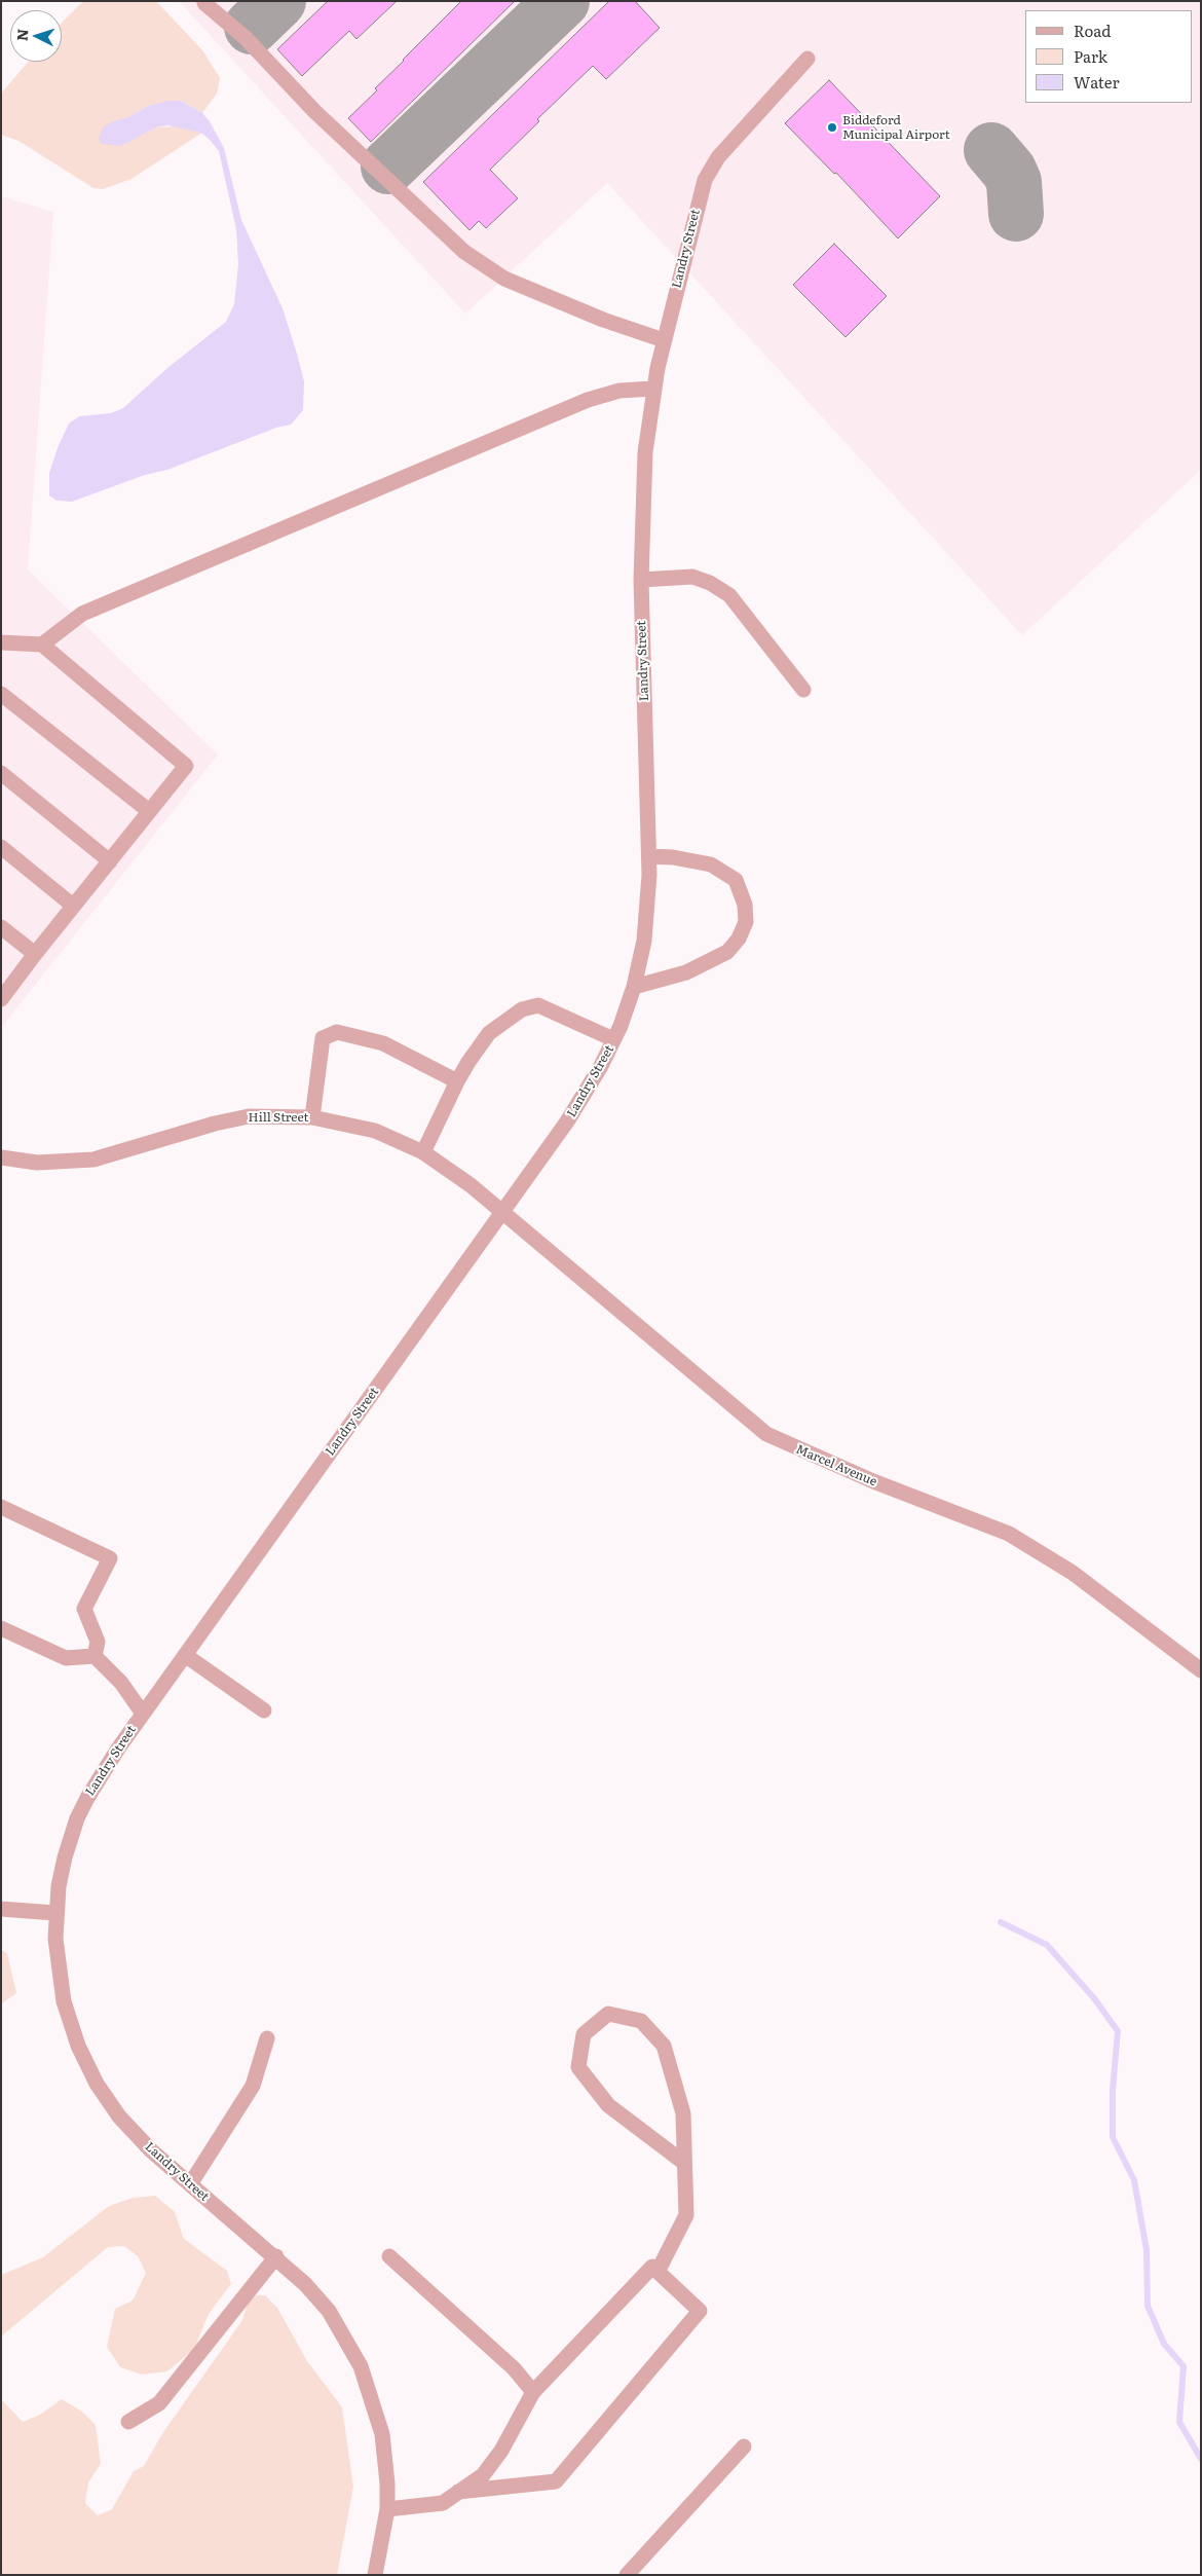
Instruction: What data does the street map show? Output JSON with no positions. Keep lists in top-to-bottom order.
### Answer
{
  "streets": {
    "street": ["Landry Street", "Hill Street", "Marcel Avenue"]
  },
  "crossings": [
    ["Landry Street", "Hill Street"],
    ["Landry Street", "Marcel Avenue"],
    ["Hill Street", "Marcel Avenue"]
  ],
  "places": ["Biddeford Municipal Airport"],
  "legend": ["Road", "Park", "Water"],
  "north": "left"
}
